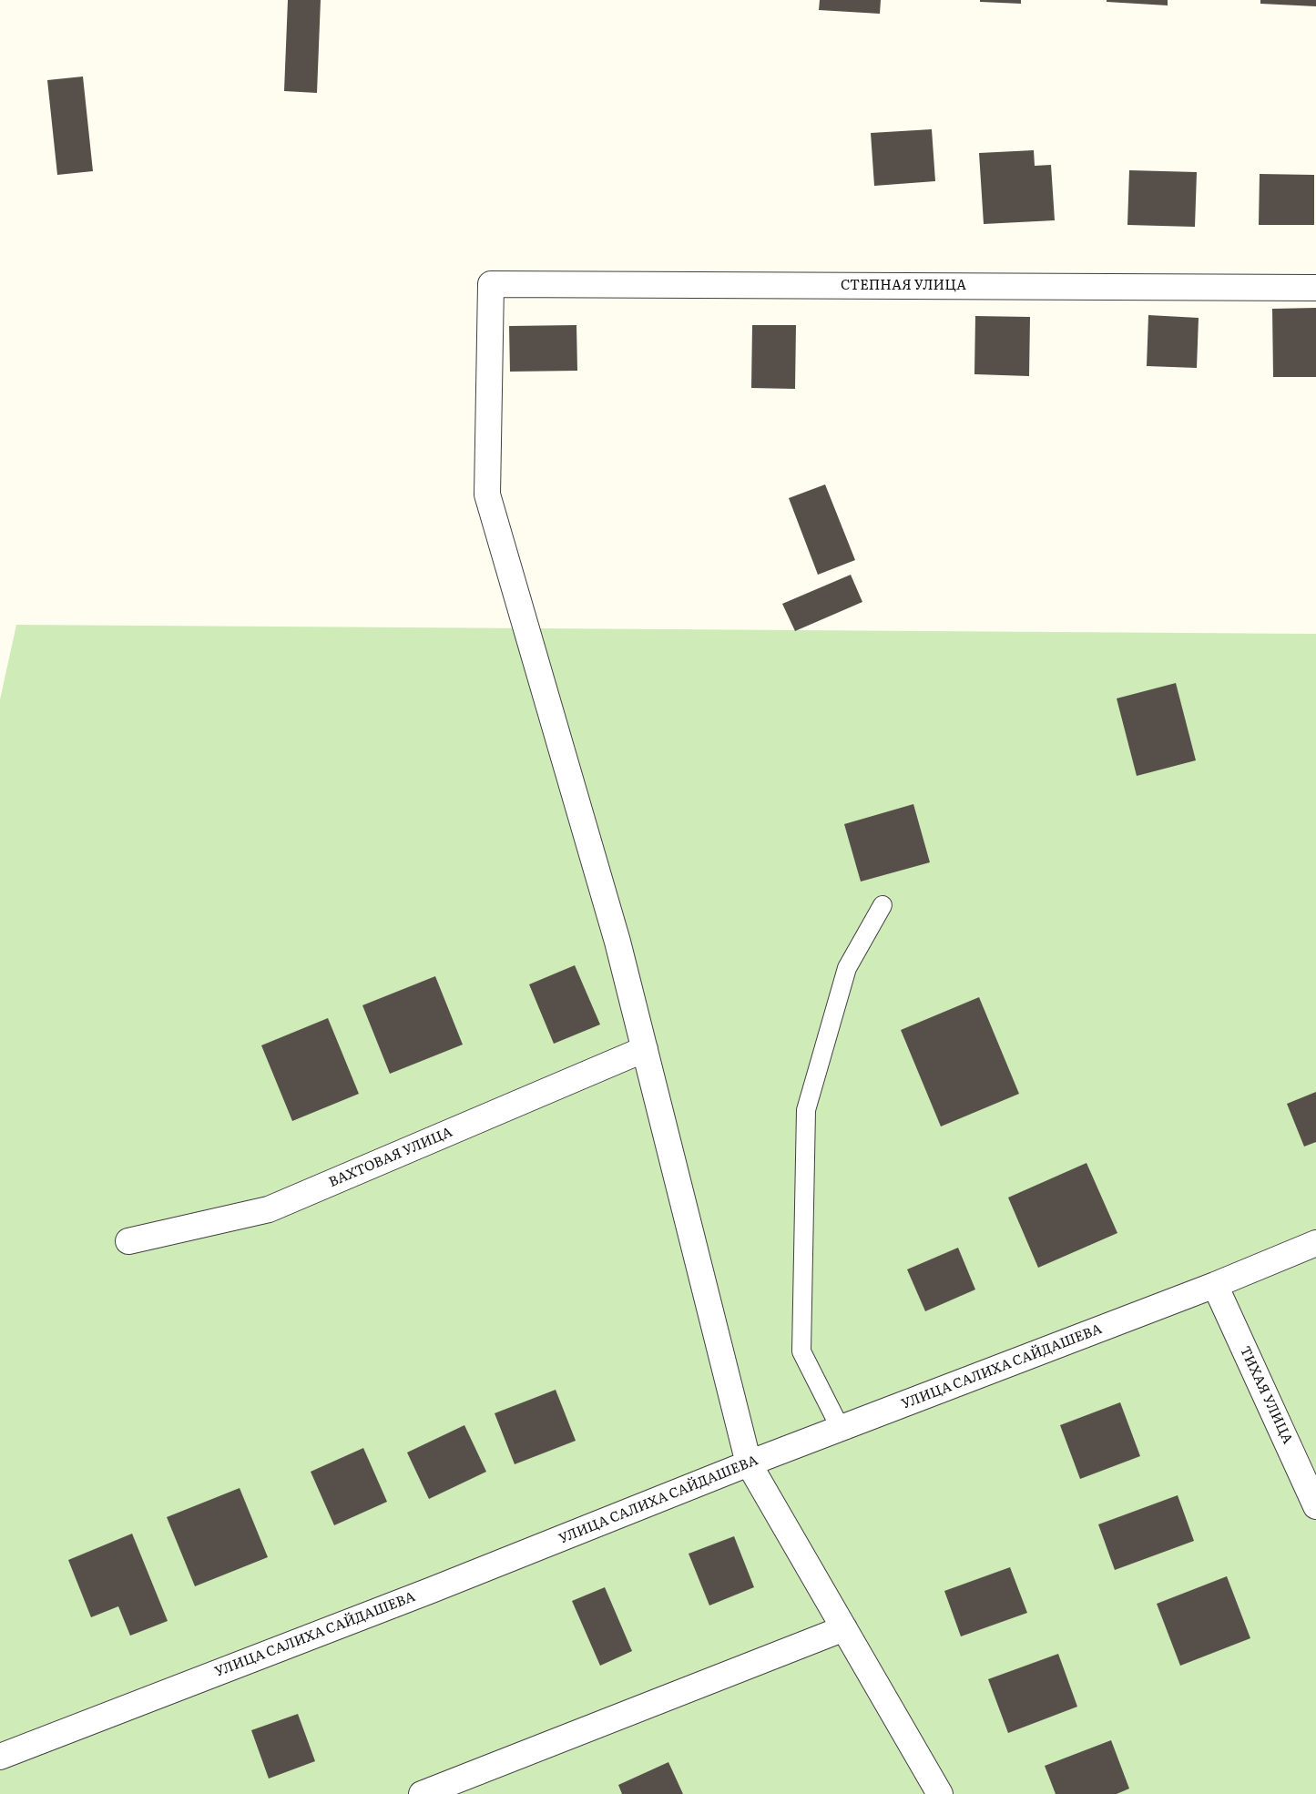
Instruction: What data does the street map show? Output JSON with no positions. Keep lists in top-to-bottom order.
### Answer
{
  "streets": {
    "street": [
      "СТЕПНАЯ УЛИЦА",
      "ВАХТОВАЯ УЛИЦА",
      "УЛИЦА САЛИХА САЙДАШЕВА",
      "ТИХАЯ УЛИЦА"
    ]
  },
  "crossings": [
    ["СТЕПНАЯ УЛИЦА", "ВАХТОВАЯ УЛИЦА"],
    ["УЛИЦА САЛИХА САЙДАШЕВА", "ТИХАЯ УЛИЦА"]
  ]
}
